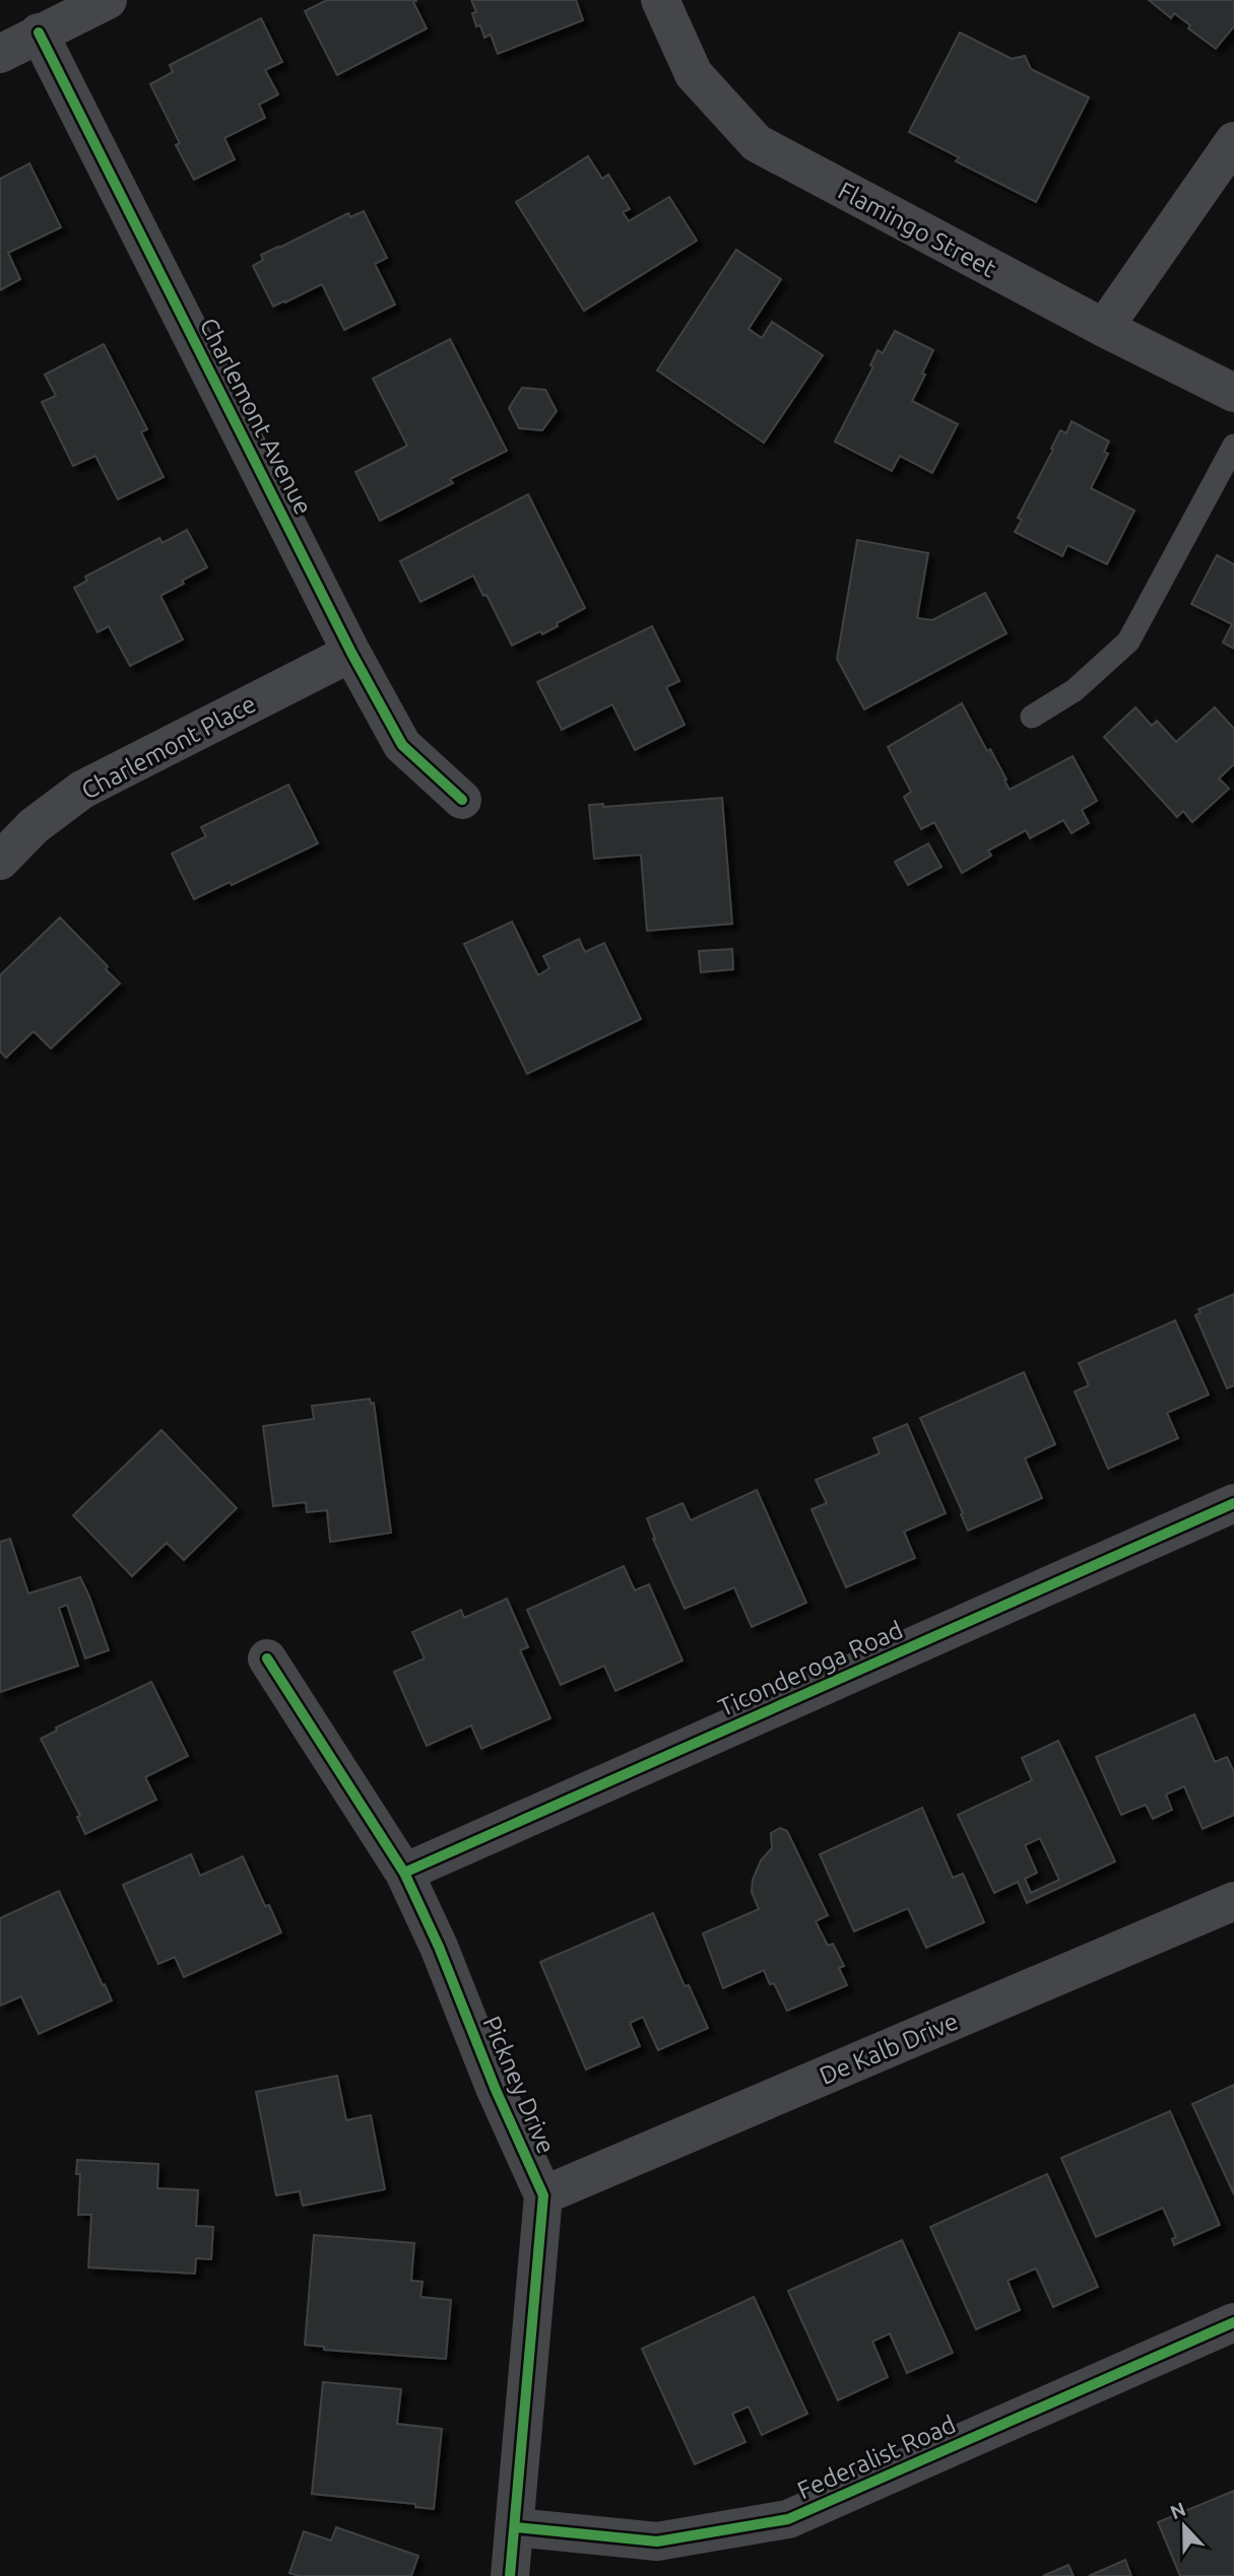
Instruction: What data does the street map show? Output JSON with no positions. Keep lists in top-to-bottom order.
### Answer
{
  "streets": {
    "street": [
      "Flamingo Street",
      "Charlemont Avenue",
      "Charlemont Place",
      "Ticonderoga Road",
      "De Kalb Drive",
      "Pickney Drive",
      "Federalist Road"
    ]
  },
  "crossings": [
    ["Charlemont Avenue", "Charlemont Place"],
    ["Ticonderoga Road", "Pickney Drive"],
    ["De Kalb Drive", "Pickney Drive"],
    ["Pickney Drive", "Federalist Road"]
  ],
  "north": "top"
}
